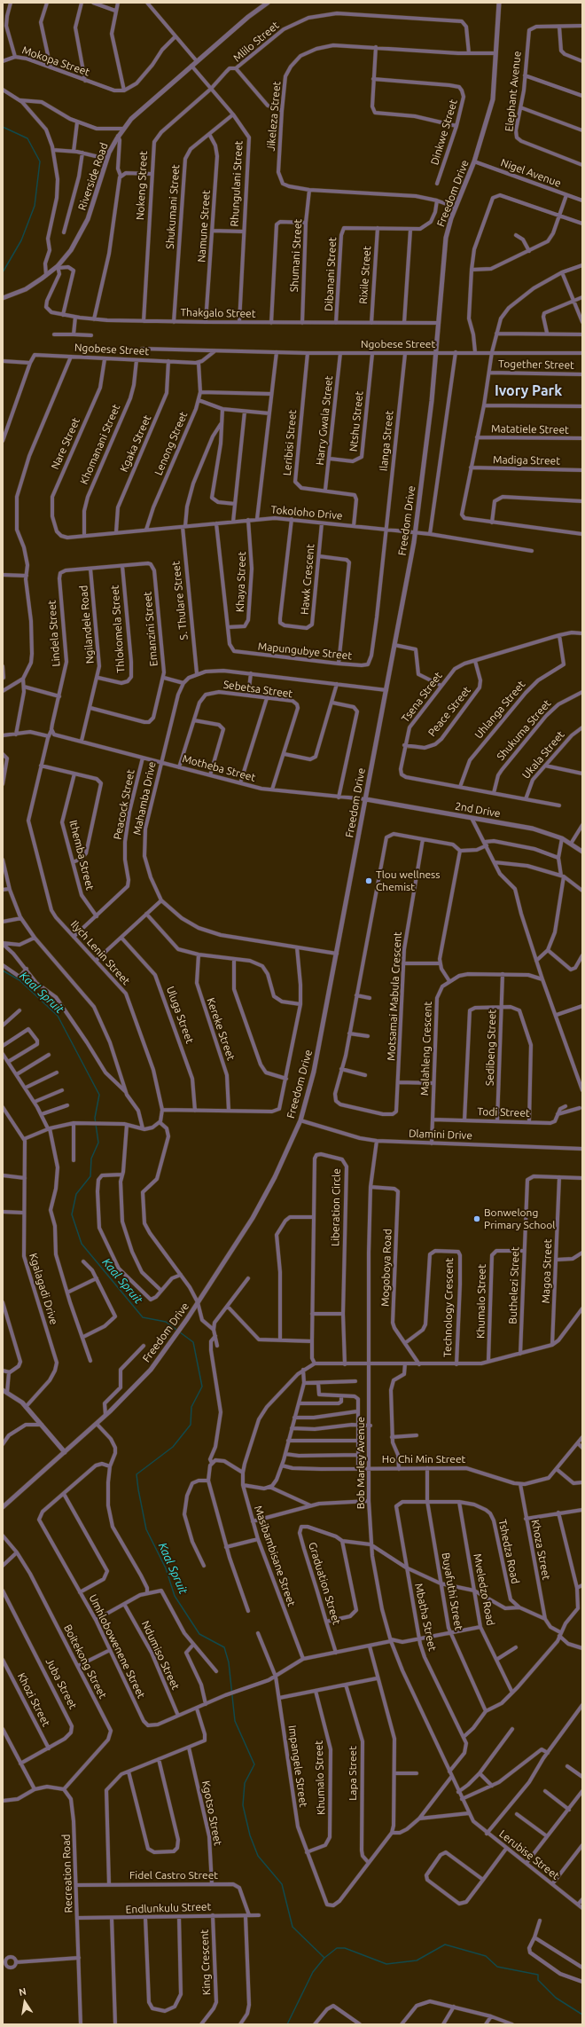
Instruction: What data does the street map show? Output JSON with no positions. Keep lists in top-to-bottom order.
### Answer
{
  "streets": {
    "street": [
      "Mlilo Street",
      "Mokopa Street",
      "Elephant Avenue",
      "Jikeleza Street",
      "Dinkwe Street",
      "Nigel Avenue",
      "Riverside Road",
      "Rhungulani Street",
      "Nokeng Street",
      "Freedom Drive",
      "Shukumani Street",
      "Namune Street",
      "Shumani Street",
      "Dibanani Street",
      "Rixile Street",
      "Thakgalo Street",
      "Ngobese Street",
      "Together Street",
      "Harry Gwala Street",
      "Ntshu Street",
      "Matatiele Street",
      "Ilanga Street",
      "Leribisi Street",
      "Nare Street",
      "Kgaka Street",
      "Lenong Street",
      "Khomanani Street",
      "Madiga Street",
      "Tokoloho Drive",
      "Hawk Crescent",
      "Khaya Street",
      "S. Thulare Street",
      "Ngilandele Road",
      "Thlokomela Street",
      "Emanzini Street",
      "Lindela Street",
      "Mapungubye Street",
      "Sebetsa Street",
      "Tsena Street",
      "Uhlanga Street",
      "Peace Street",
      "Shukuma Street",
      "Ukala Street",
      "Motheba Street",
      "Mahamba Drive",
      "Peacock Street",
      "2nd Drive",
      "Ithemba Street",
      "Ilych Lenin Street",
      "Motsamai Mabula Crescent",
      "Uluga Street",
      "Kereke Street",
      "Sedibeng Street",
      "Malahleng Crescent",
      "Todi Street",
      "Dlamini Drive",
      "Liberation Circle",
      "Mogoboya Road",
      "Magoa Street",
      "Buthelezi Street",
      "Kgalagadi Drive",
      "Khumalo Street",
      "Technology Crescent",
      "Ho Chi Min Street",
      "Bob Marley Avenue",
      "Khoza Street",
      "Tshedza Road",
      "Masibambisane Street",
      "Graduation Street",
      "Mveledzo Road",
      "Buyafuthi Street",
      "Mbatha Street",
      "Umhlobowenene Street",
      "Ndumiso Street",
      "Boitekong Street",
      "Juba Street",
      "Khozi Street",
      "Impangele Street",
      "Lapa Street",
      "Kgotso Street",
      "Lerubise Street",
      "Recreation Road",
      "Fidel Castro Street",
      "Endlunkulu Street",
      "King Crescent"
    ]
  },
  "crossings": [
    ["Mlilo Street", "Jikeleza Street"],
    ["Mlilo Street", "Nokeng Street"],
    ["Jikeleza Street", "Freedom Drive"],
    ["Jikeleza Street", "Shumani Street"],
    ["Nigel Avenue", "Freedom Drive"],
    ["Riverside Road", "Rhungulani Street"],
    ["Riverside Road", "Thakgalo Street"],
    ["Rhungulani Street", "Nokeng Street"],
    ["Rhungulani Street", "Shukumani Street"],
    ["Rhungulani Street", "Thakgalo Street"],
    ["Nokeng Street", "Thakgalo Street"],
    ["Freedom Drive", "Thakgalo Street"],
    ["Freedom Drive", "Ngobese Street"],
    ["Freedom Drive", "Tokoloho Drive"],
    ["Freedom Drive", "Motheba Street"],
    ["Freedom Drive", "Mahamba Drive"],
    ["Freedom Drive", "2nd Drive"],
    ["Freedom Drive", "Dlamini Drive"],
    ["Shukumani Street", "Namune Street"],
    ["Shukumani Street", "Thakgalo Street"],
    ["Namune Street", "Thakgalo Street"],
    ["Shumani Street", "Thakgalo Street"],
    ["Dibanani Street", "Rixile Street"],
    ["Dibanani Street", "Thakgalo Street"],
    ["Rixile Street", "Thakgalo Street"],
    ["Ngobese Street", "Harry Gwala Street"],
    ["Ngobese Street", "Ntshu Street"],
    ["Ngobese Street", "Ilanga Street"],
    ["Ngobese Street", "Leribisi Street"],
    ["Ngobese Street", "Nare Street"],
    ["Ngobese Street", "Kgaka Street"],
    ["Ngobese Street", "Lenong Street"],
    ["Ngobese Street", "Khomanani Street"],
    ["Harry Gwala Street", "Ntshu Street"],
    ["Harry Gwala Street", "Leribisi Street"],
    ["Ilanga Street", "Tokoloho Drive"],
    ["Ilanga Street", "Mapungubye Street"],
    ["Leribisi Street", "Tokoloho Drive"],
    ["Nare Street", "Tokoloho Drive"],
    ["Kgaka Street", "Tokoloho Drive"],
    ["Lenong Street", "Tokoloho Drive"],
    ["Khomanani Street", "Tokoloho Drive"],
    ["Tokoloho Drive", "Hawk Crescent"],
    ["Tokoloho Drive", "Khaya Street"],
    ["Tokoloho Drive", "S. Thulare Street"],
    ["Tokoloho Drive", "Mapungubye Street"],
    ["Khaya Street", "Mapungubye Street"],
    ["Ngilandele Road", "Thlokomela Street"],
    ["Ngilandele Road", "Emanzini Street"],
    ["Ngilandele Road", "Motheba Street"],
    ["Thlokomela Street", "Emanzini Street"],
    ["Emanzini Street", "Lindela Street"],
    ["Lindela Street", "Motheba Street"],
    ["Lindela Street", "Ilych Lenin Street"],
    ["Sebetsa Street", "Motheba Street"],
    ["Tsena Street", "Uhlanga Street"],
    ["Tsena Street", "Peace Street"],
    ["Tsena Street", "Shukuma Street"],
    ["Tsena Street", "Ukala Street"],
    ["Motheba Street", "Mahamba Drive"],
    ["Motheba Street", "Peacock Street"],
    ["Motheba Street", "2nd Drive"],
    ["Peacock Street", "Ithemba Street"],
    ["Peacock Street", "Ilych Lenin Street"],
    ["Sedibeng Street", "Malahleng Crescent"],
    ["Sedibeng Street", "Todi Street"],
    ["Malahleng Crescent", "Todi Street"],
    ["Malahleng Crescent", "Dlamini Drive"],
    ["Dlamini Drive", "Bob Marley Avenue"],
    ["Liberation Circle", "Masibambisane Street"],
    ["Mogoboya Road", "Technology Crescent"],
    ["Mogoboya Road", "Bob Marley Avenue"],
    ["Mogoboya Road", "Masibambisane Street"],
    ["Magoa Street", "Buthelezi Street"],
    ["Magoa Street", "Masibambisane Street"],
    ["Buthelezi Street", "Khumalo Street"],
    ["Buthelezi Street", "Masibambisane Street"],
    ["Khumalo Street", "Masibambisane Street"],
    ["Khumalo Street", "Impangele Street"],
    ["Technology Crescent", "Masibambisane Street"],
    ["Ho Chi Min Street", "Bob Marley Avenue"],
    ["Ho Chi Min Street", "Khoza Street"],
    ["Ho Chi Min Street", "Buyafuthi Street"],
    ["Bob Marley Avenue", "Masibambisane Street"],
    ["Bob Marley Avenue", "Mbatha Street"],
    ["Bob Marley Avenue", "Lerubise Street"],
    ["Tshedza Road", "Mveledzo Road"],
    ["Tshedza Road", "Buyafuthi Street"],
    ["Tshedza Road", "Mbatha Street"],
    ["Masibambisane Street", "Umhlobowenene Street"],
    ["Buyafuthi Street", "Mbatha Street"],
    ["Umhlobowenene Street", "Ndumiso Street"],
    ["Umhlobowenene Street", "Impangele Street"],
    ["Boitekong Street", "Recreation Road"],
    ["Juba Street", "Khozi Street"],
    ["Impangele Street", "Lapa Street"],
    ["Kgotso Street", "Fidel Castro Street"],
    ["Recreation Road", "Fidel Castro Street"],
    ["Recreation Road", "Endlunkulu Street"],
    ["Fidel Castro Street", "Endlunkulu Street"],
    ["Endlunkulu Street", "King Crescent"]
  ],
  "districts": ["Ivory Park"],
  "water": ["Kaal Spruit"],
  "places": ["Tlou wellness Chemist", "Bonwelong Primary School"],
  "north": "top"
}
